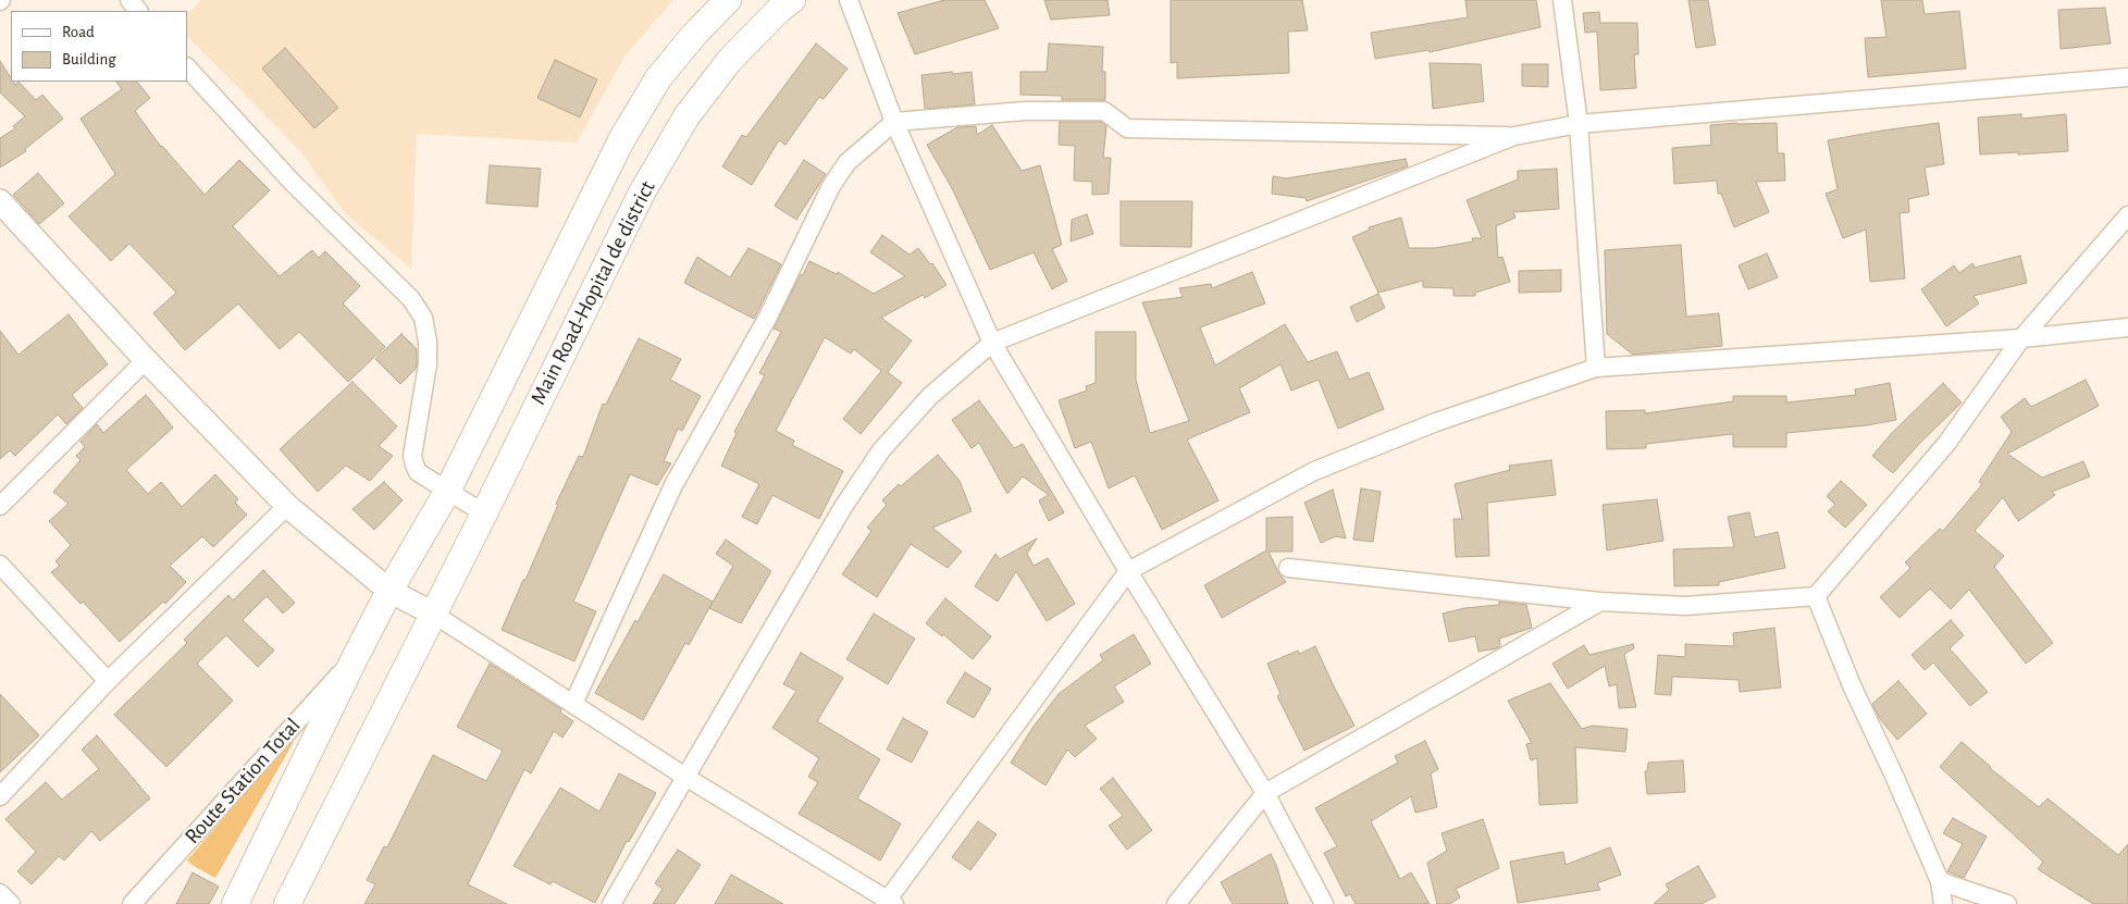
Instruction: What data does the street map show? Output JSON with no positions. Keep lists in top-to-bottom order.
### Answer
{
  "streets": {
    "main road": ["Main Road-Hopital de district"],
    "street": ["Route Station Total"]
  },
  "crossings": [
    ["Main Road-Hopital de district", "Route Station Total"]
  ],
  "legend": ["Road", "Building"]
}
